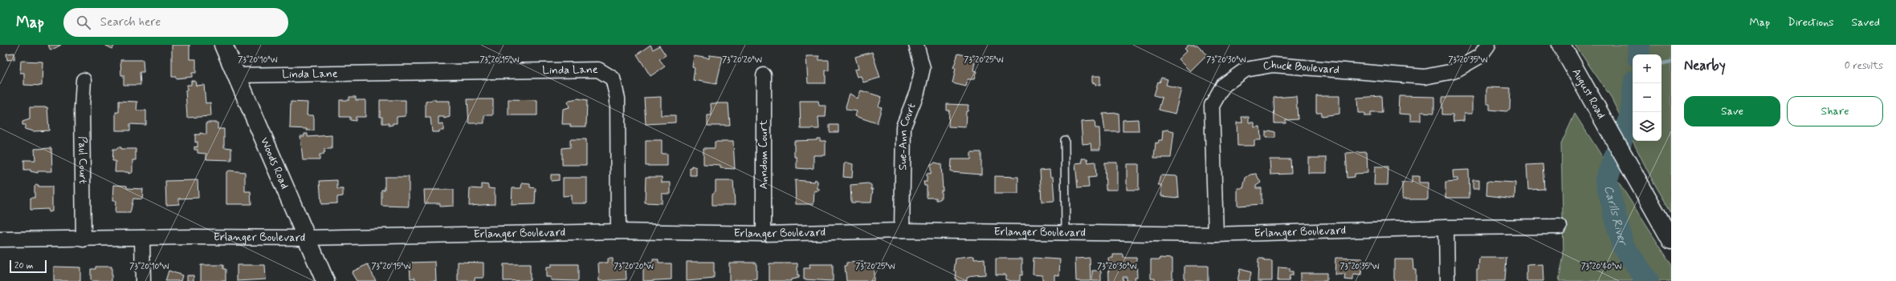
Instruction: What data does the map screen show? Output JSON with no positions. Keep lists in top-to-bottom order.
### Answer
{
  "streets": {
    "street": [
      "Chuck Boulevard",
      "Linda Lane",
      "August Road",
      "Sue-Ann Court",
      "Anndom Court",
      "Paul Court",
      "Woods Road",
      "Erlanger Boulevard"
    ]
  },
  "crossings": [
    ["Chuck Boulevard", "Erlanger Boulevard"],
    ["Linda Lane", "Woods Road"],
    ["Linda Lane", "Erlanger Boulevard"],
    ["Sue-Ann Court", "Erlanger Boulevard"],
    ["Anndom Court", "Erlanger Boulevard"],
    ["Paul Court", "Erlanger Boulevard"],
    ["Woods Road", "Erlanger Boulevard"]
  ],
  "water": ["Carlls River"],
  "scale_bar": "20 m",
  "page": {
    "header": "Map",
    "search": "Search here",
    "nav": ["Map", "Directions", "Saved"],
    "heading": ["Nearby", "0 results"],
    "map_buttons": ["+", "−"],
    "buttons": ["Save", "Share"],
    "scale": "20 m"
  },
  "coordinates": [
    "73°20'10\"W",
    "73°20'15\"W",
    "73°20'20\"W",
    "73°20'25\"W",
    "73°20'30\"W",
    "73°20'35\"W",
    "73°20'40\"W"
  ]
}
